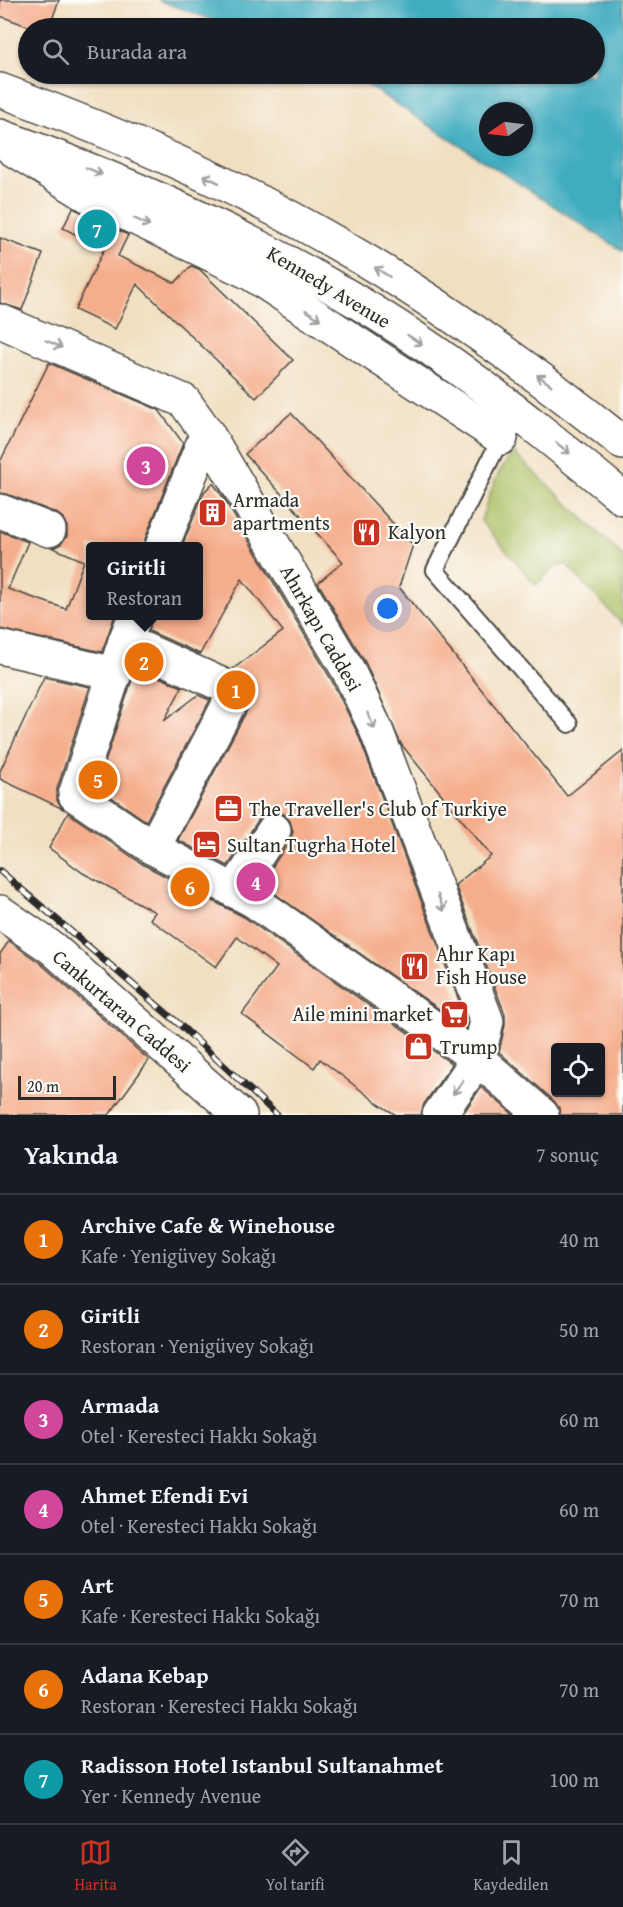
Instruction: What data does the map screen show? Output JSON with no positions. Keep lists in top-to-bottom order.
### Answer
{
  "streets": {
    "street": ["Kennedy Avenue", "Ahırkapı Caddesi", "Cankurtaran Caddesi"]
  },
  "places": {
    "building": ["Armada apartments"],
    "restaurant": ["Kalyon", "Ahır Kapı Fish House"],
    "office": ["The Traveller's Club of Turkiye"],
    "hotel": ["Sultan Tugrha Hotel"],
    "supermarket": ["Aile mini market"],
    "shop": ["Trump"]
  },
  "scale_bar": "20 m",
  "north": "left",
  "page": {
    "search": "Burada ara",
    "pins": [
      "7",
      "3",
      "2",
      "1",
      "5",
      "4",
      "6"
    ],
    "popup": ["Giritli", "Restoran"],
    "scale": "20 m",
    "heading": ["Yakında", "7 sonuç"],
    "list": [
      {
        "mark": "1",
        "name": "Archive Cafe & Winehouse",
        "note": "Kafe · Yenigüvey Sokağı",
        "value": "40 m"
      },
      {
        "mark": "2",
        "name": "Giritli",
        "note": "Restoran · Yenigüvey Sokağı",
        "value": "50 m"
      },
      {
        "mark": "3",
        "name": "Armada",
        "note": "Otel · Keresteci Hakkı Sokağı",
        "value": "60 m"
      },
      {
        "mark": "4",
        "name": "Ahmet Efendi Evi",
        "note": "Otel · Keresteci Hakkı Sokağı",
        "value": "60 m"
      },
      {
        "mark": "5",
        "name": "Art",
        "note": "Kafe · Keresteci Hakkı Sokağı",
        "value": "70 m"
      },
      {
        "mark": "6",
        "name": "Adana Kebap",
        "note": "Restoran · Keresteci Hakkı Sokağı",
        "value": "70 m"
      },
      {
        "mark": "7",
        "name": "Radisson Hotel Istanbul Sultanahmet",
        "note": "Yer · Kennedy Avenue",
        "value": "100 m"
      }
    ],
    "nav": ["Harita", "Yol tarifi", "Kaydedilen"]
  }
}
